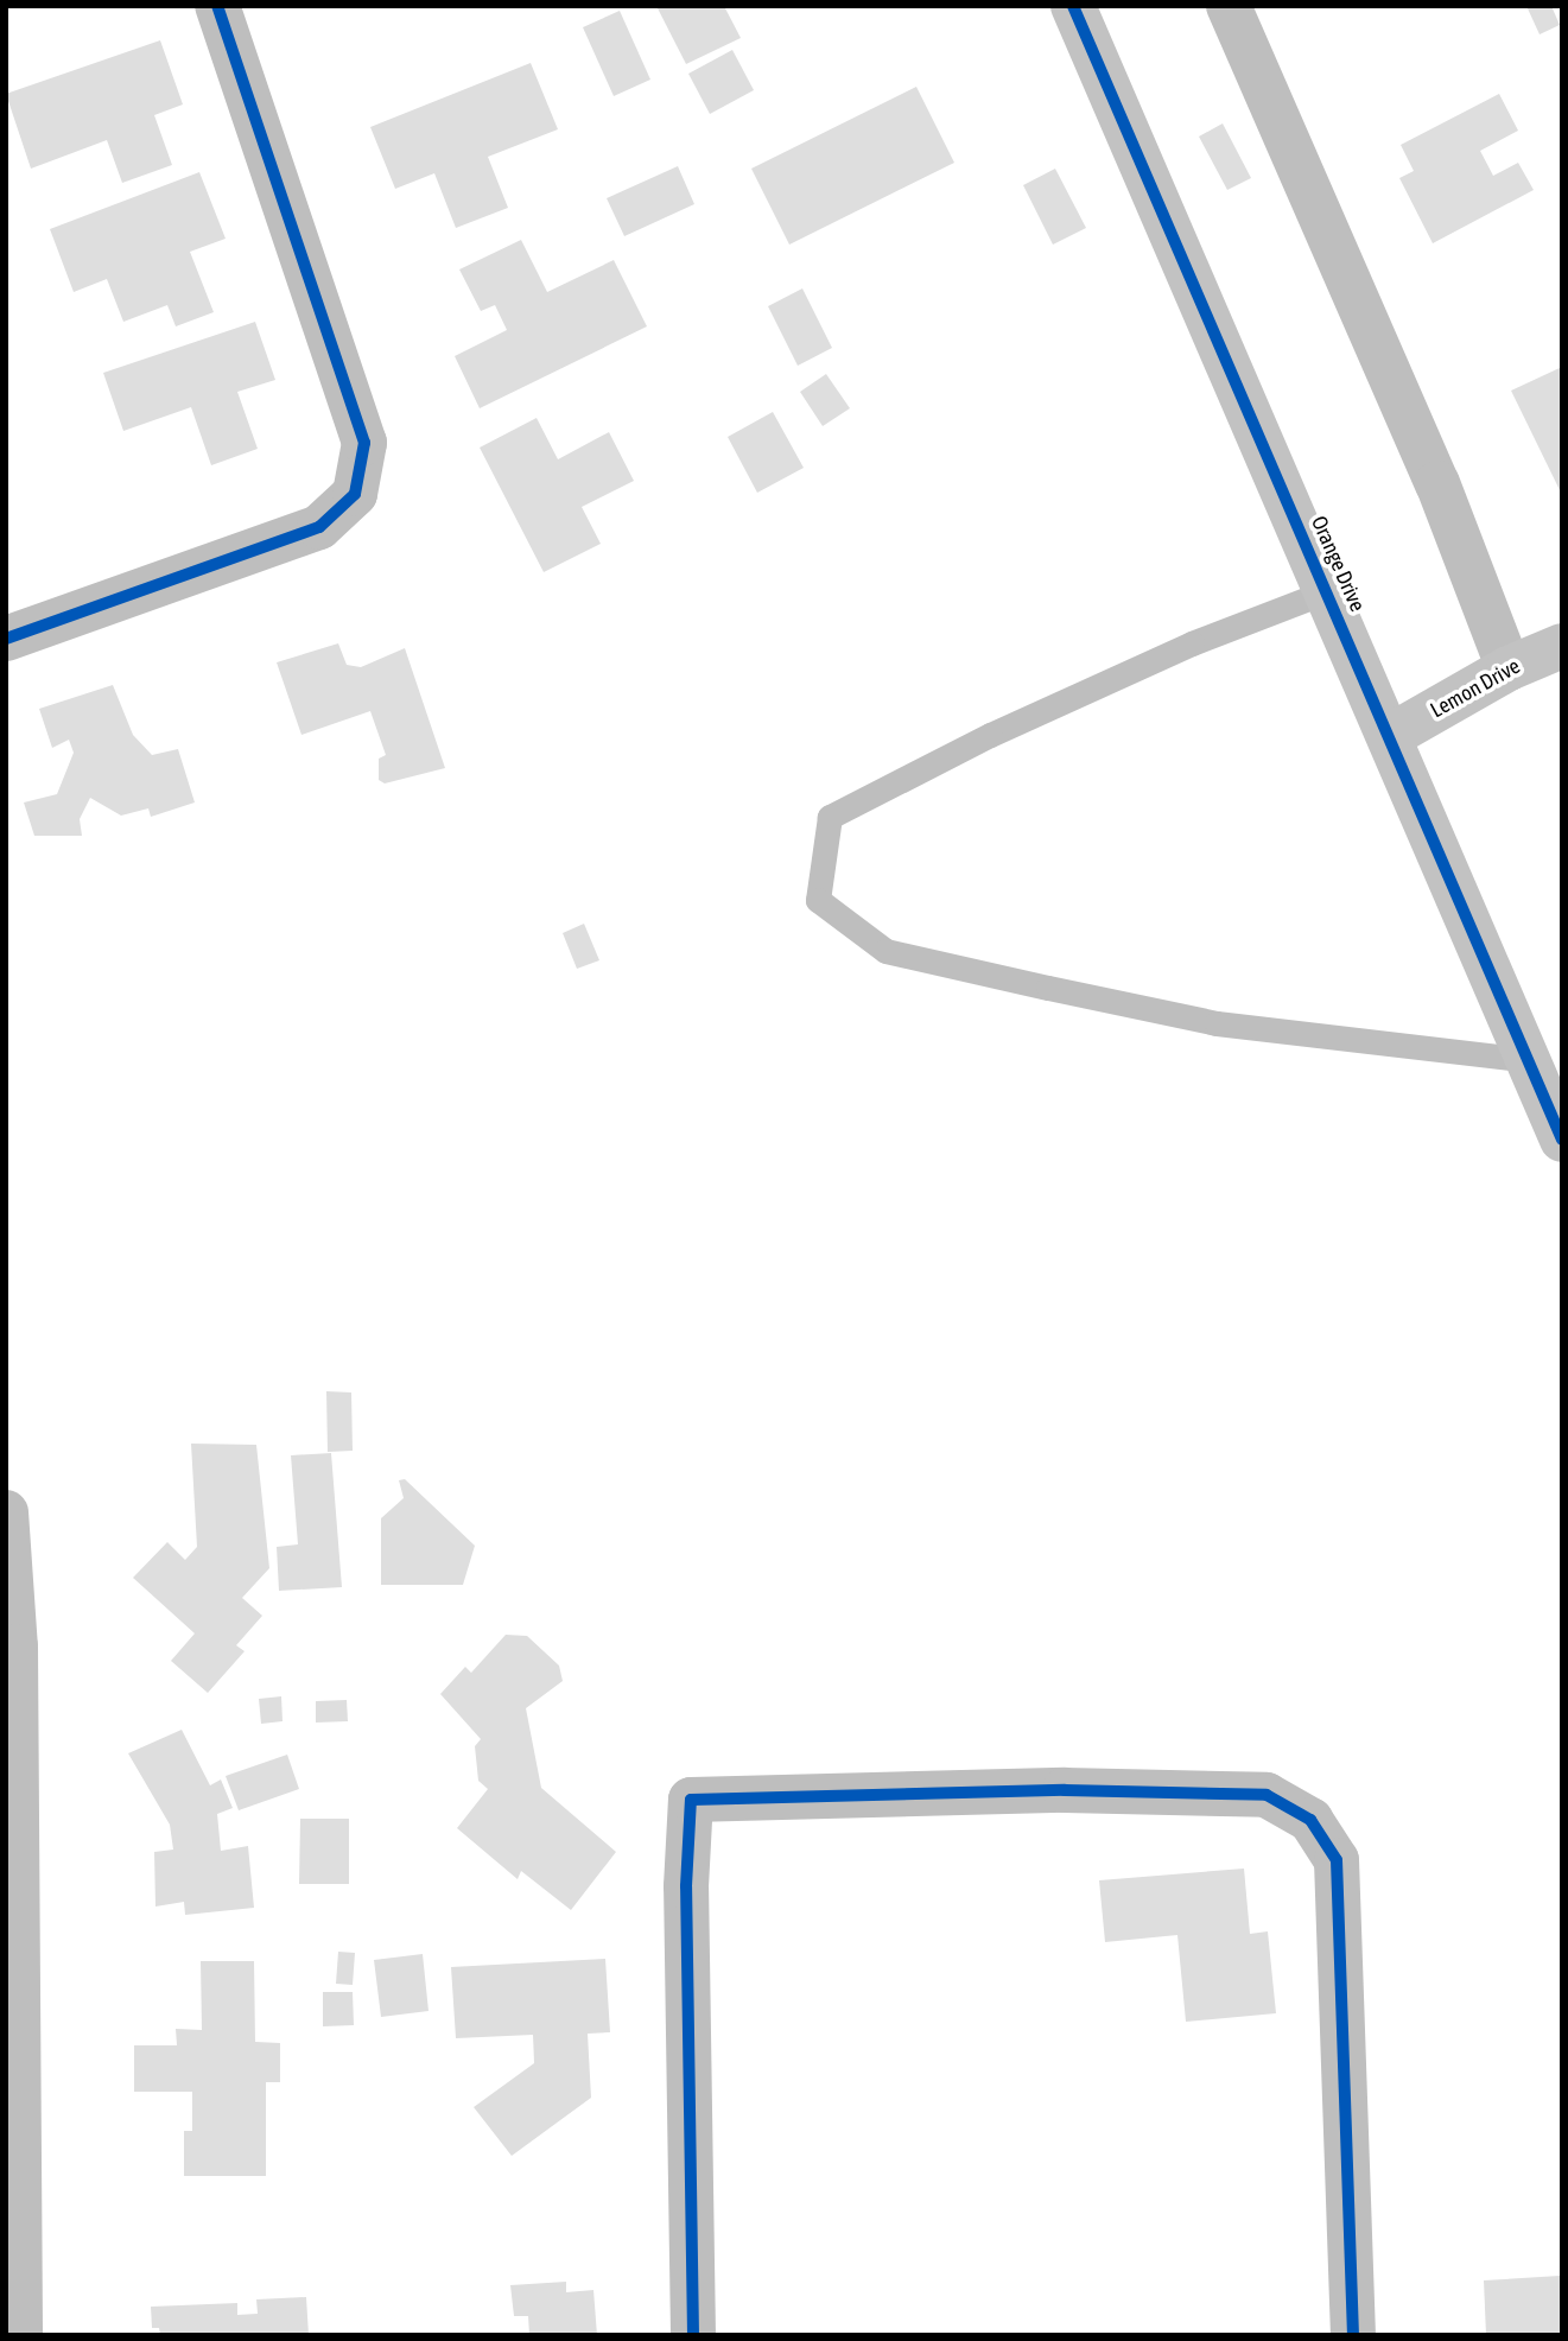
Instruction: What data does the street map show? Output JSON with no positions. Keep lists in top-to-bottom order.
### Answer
{
  "streets": {
    "street": ["Orange Drive", "Lemon Drive"]
  },
  "crossings": [
    ["Orange Drive", "Lemon Drive"]
  ]
}
